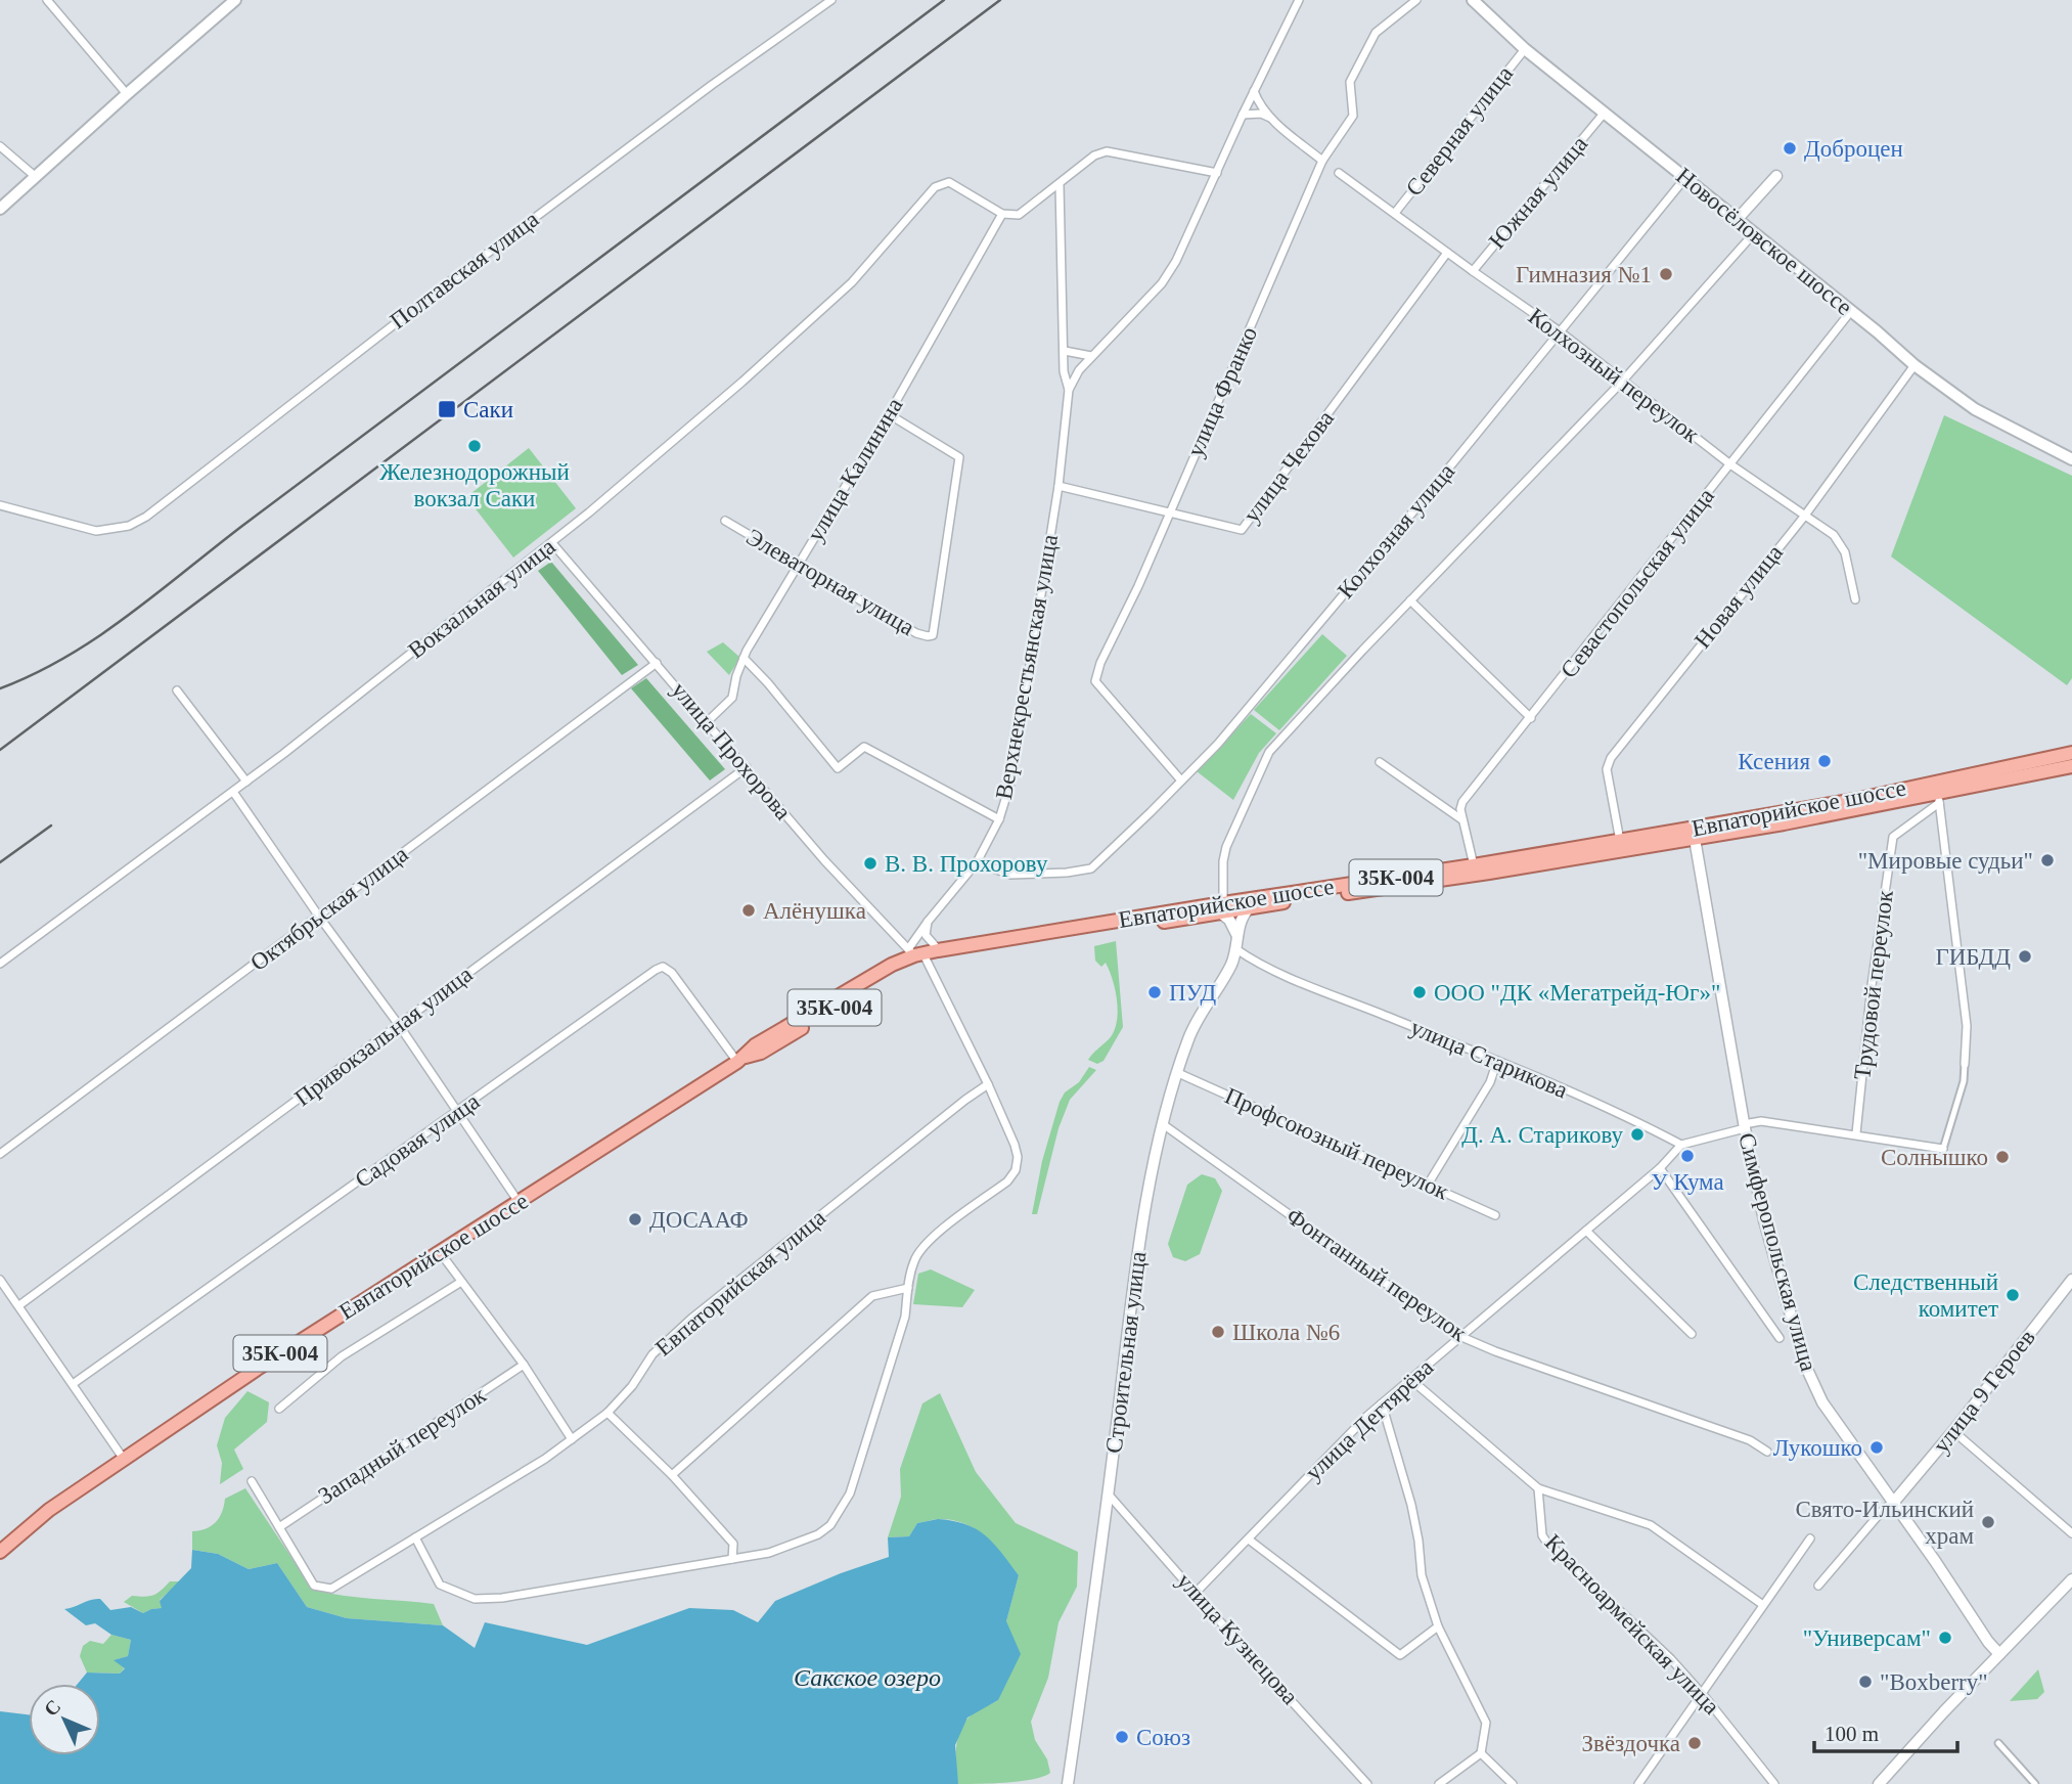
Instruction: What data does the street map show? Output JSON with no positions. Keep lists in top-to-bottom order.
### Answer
{
  "streets": {
    "main road": ["Новосёловское шоссе", "Евпаторийское шоссе", "35К-004"],
    "street": [
      "Северная улица",
      "Южная улица",
      "Полтавская улица",
      "Колхозный переулок",
      "улица Франко",
      "улица Чехова",
      "улица Калинина",
      "Колхозная улица",
      "Элеваторная улица",
      "Севастопольская улица",
      "Новая улица",
      "Вокзальная улица",
      "Верхнекрестьянская улица",
      "улица Прохорова",
      "Октябрьская улица",
      "Трудовой переулок",
      "Привокзальная улица",
      "улица Старикова",
      "Садовая улица",
      "Профсоюзный переулок",
      "Симферопольская улица",
      "Фонтанный переулок",
      "Евпаторийская улица",
      "Строительная улица",
      "улица 9 Героев",
      "улица Дегтярёва",
      "Западный переулок",
      "Красноармейская улица",
      "улица Кузнецова"
    ]
  },
  "crossings": [
    ["Северная улица", "Новосёловское шоссе"],
    ["Северная улица", "Колхозный переулок"],
    ["Южная улица", "Новосёловское шоссе"],
    ["Южная улица", "Колхозный переулок"],
    ["Новосёловское шоссе", "Колхозная улица"],
    ["Новосёловское шоссе", "Севастопольская улица"],
    ["Новосёловское шоссе", "Новая улица"],
    ["Колхозный переулок", "улица Чехова"],
    ["Колхозный переулок", "Колхозная улица"],
    ["Колхозный переулок", "Севастопольская улица"],
    ["Колхозный переулок", "Новая улица"],
    ["улица Франко", "улица Чехова"],
    ["улица Франко", "Колхозная улица"],
    ["улица Чехова", "Верхнекрестьянская улица"],
    ["улица Калинина", "Элеваторная улица"],
    ["улица Калинина", "Вокзальная улица"],
    ["улица Калинина", "улица Прохорова"],
    ["Колхозная улица", "Верхнекрестьянская улица"],
    ["Новая улица", "Евпаторийское шоссе"],
    ["Вокзальная улица", "улица Прохорова"],
    ["Верхнекрестьянская улица", "улица Прохорова"],
    ["Верхнекрестьянская улица", "Евпаторийское шоссе"],
    ["улица Прохорова", "Евпаторийское шоссе"],
    ["улица Прохорова", "Октябрьская улица"],
    ["улица Прохорова", "Привокзальная улица"],
    ["улица Прохорова", "Евпаторийская улица"],
    ["Евпаторийское шоссе", "35К-004"],
    ["Евпаторийское шоссе", "Трудовой переулок"],
    ["Евпаторийское шоссе", "Садовая улица"],
    ["Евпаторийское шоссе", "Симферопольская улица"],
    ["Евпаторийское шоссе", "Строительная улица"],
    ["улица Старикова", "Строительная улица"],
    ["улица Старикова", "улица Дегтярёва"],
    ["Профсоюзный переулок", "Строительная улица"],
    ["Симферопольская улица", "улица 9 Героев"],
    ["Фонтанный переулок", "Строительная улица"],
    ["Фонтанный переулок", "улица Дегтярёва"],
    ["Евпаторийская улица", "Западный переулок"],
    ["Строительная улица", "улица Кузнецова"],
    ["улица Дегтярёва", "улица Кузнецова"]
  ],
  "water": ["Сакское озеро"],
  "places": {
    "other": [
      "Доброцен",
      "Гимназия №1",
      "Железнодорожный вокзал Саки",
      "Ксения",
      "\"Мировые судьи\"",
      "В. В. Прохорову",
      "Алёнушка",
      "ГИБДД",
      "ПУД",
      "ООО \"ДК «Мегатрейд-Юг»\"",
      "Д. А. Старикову",
      "У Кума",
      "Солнышко",
      "ДОСААФ",
      "Следственный комитет",
      "Школа №6",
      "Лукошко",
      "Свято-Ильинский храм",
      "\"Универсам\"",
      "\"Boxberry\"",
      "Союз",
      "Звёздочка"
    ],
    "transit": ["Саки"]
  },
  "scale_bar": "100 m",
  "north": "top left"
}
